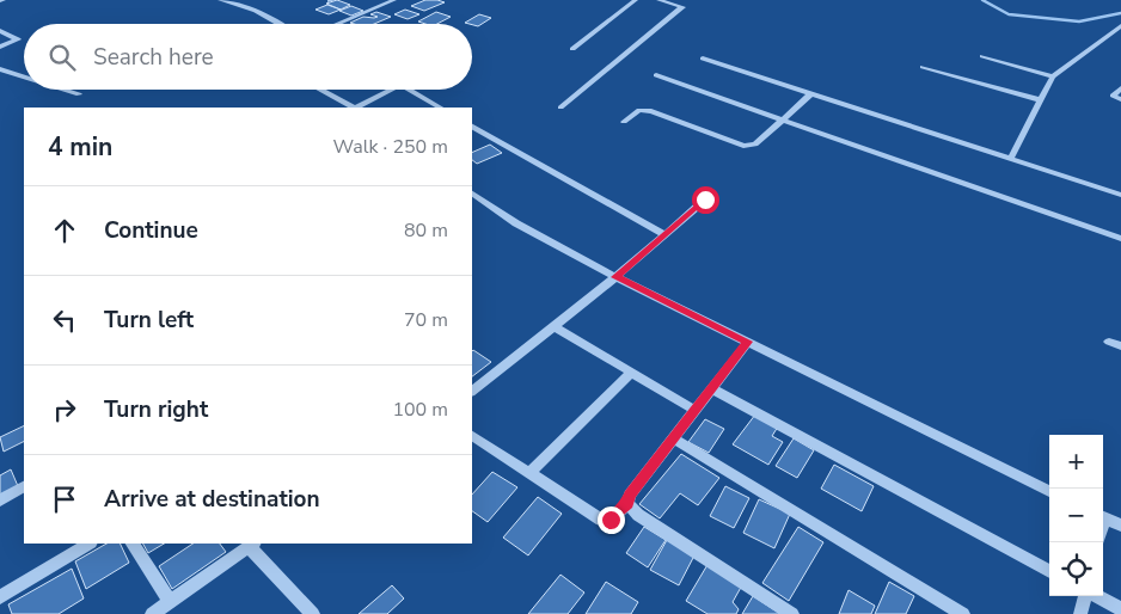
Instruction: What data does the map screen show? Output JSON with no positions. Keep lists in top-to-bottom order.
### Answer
{
  "page": {
    "search": "Search here",
    "heading": ["4 min", "Walk · 250 m"],
    "list": [
      ["Continue", "80 m"],
      ["Turn left", "70 m"],
      ["Turn right", "100 m"],
      "Arrive at destination"
    ],
    "map_buttons": ["+", "−"]
  }
}
